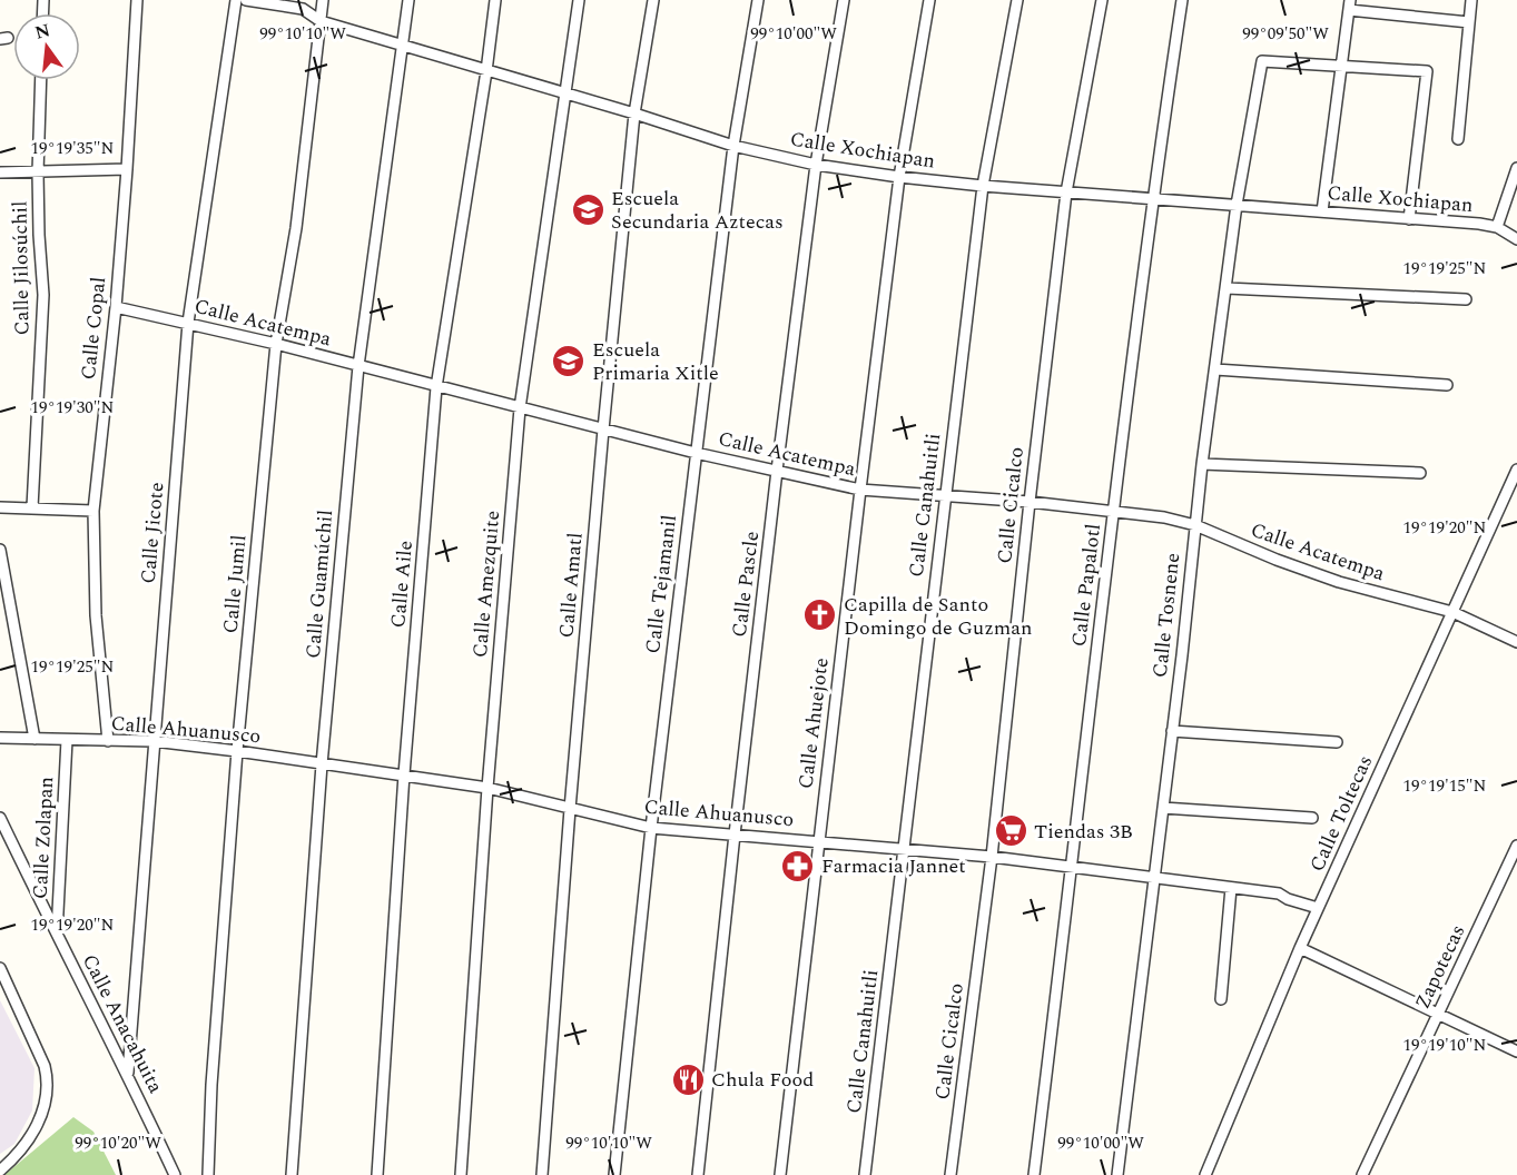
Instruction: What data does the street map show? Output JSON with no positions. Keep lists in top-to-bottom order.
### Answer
{
  "streets": {
    "street": [
      "Calle Xochiapan",
      "Calle Jilosúchil",
      "Calle Acatempa",
      "Calle Copal",
      "Calle Canahuitli",
      "Calle Cicalco",
      "Calle Jicote",
      "Calle Jumil",
      "Calle Guamúchil",
      "Calle Aile",
      "Calle Amezquite",
      "Calle Tejamanil",
      "Calle Pascle",
      "Calle Amatl",
      "Calle Papalotl",
      "Calle Tosnene",
      "Calle Ahuejote",
      "Calle Ahuanusco",
      "Calle Toltecas",
      "Calle Zolapan",
      "Zapotecas",
      "Calle Anacahuita"
    ]
  },
  "crossings": [
    ["Calle Xochiapan", "Calle Canahuitli"],
    ["Calle Xochiapan", "Calle Cicalco"],
    ["Calle Xochiapan", "Calle Jumil"],
    ["Calle Xochiapan", "Calle Guamúchil"],
    ["Calle Xochiapan", "Calle Aile"],
    ["Calle Xochiapan", "Calle Amezquite"],
    ["Calle Xochiapan", "Calle Tejamanil"],
    ["Calle Xochiapan", "Calle Pascle"],
    ["Calle Xochiapan", "Calle Amatl"],
    ["Calle Xochiapan", "Calle Papalotl"],
    ["Calle Xochiapan", "Calle Tosnene"],
    ["Calle Xochiapan", "Calle Ahuejote"],
    ["Calle Acatempa", "Calle Copal"],
    ["Calle Acatempa", "Calle Canahuitli"],
    ["Calle Acatempa", "Calle Cicalco"],
    ["Calle Acatempa", "Calle Jicote"],
    ["Calle Acatempa", "Calle Jumil"],
    ["Calle Acatempa", "Calle Guamúchil"],
    ["Calle Acatempa", "Calle Aile"],
    ["Calle Acatempa", "Calle Amezquite"],
    ["Calle Acatempa", "Calle Tejamanil"],
    ["Calle Acatempa", "Calle Pascle"],
    ["Calle Acatempa", "Calle Amatl"],
    ["Calle Acatempa", "Calle Papalotl"],
    ["Calle Acatempa", "Calle Tosnene"],
    ["Calle Acatempa", "Calle Ahuejote"],
    ["Calle Acatempa", "Calle Toltecas"],
    ["Calle Copal", "Calle Ahuanusco"],
    ["Calle Canahuitli", "Calle Ahuanusco"],
    ["Calle Cicalco", "Calle Ahuanusco"],
    ["Calle Jicote", "Calle Ahuanusco"],
    ["Calle Jicote", "Calle Anacahuita"],
    ["Calle Jumil", "Calle Ahuanusco"],
    ["Calle Guamúchil", "Calle Ahuanusco"],
    ["Calle Aile", "Calle Ahuanusco"],
    ["Calle Amezquite", "Calle Ahuanusco"],
    ["Calle Tejamanil", "Calle Ahuanusco"],
    ["Calle Pascle", "Calle Ahuanusco"],
    ["Calle Amatl", "Calle Ahuanusco"],
    ["Calle Papalotl", "Calle Ahuanusco"],
    ["Calle Tosnene", "Calle Ahuanusco"],
    ["Calle Ahuejote", "Calle Ahuanusco"],
    ["Calle Ahuanusco", "Calle Toltecas"],
    ["Calle Ahuanusco", "Calle Zolapan"],
    ["Calle Zolapan", "Calle Anacahuita"]
  ],
  "places": {
    "school or university": ["Escuela Secundaria Aztecas", "Escuela Primaria Xitle"],
    "church": ["Capilla de Santo Domingo de Guzman"],
    "supermarket": ["Tiendas 3B"],
    "pharmacy": ["Farmacia Jannet"],
    "restaurant": ["Chula Food"]
  },
  "north": "top",
  "coordinates": [
    "99°10'10\"W",
    "99°10'00\"W",
    "99°09'50\"W",
    "19°19'35\"N",
    "19°19'25\"N",
    "19°19'30\"N",
    "19°19'20\"N",
    "19°19'15\"N",
    "19°19'10\"N",
    "99°10'20\"W"
  ]
}
